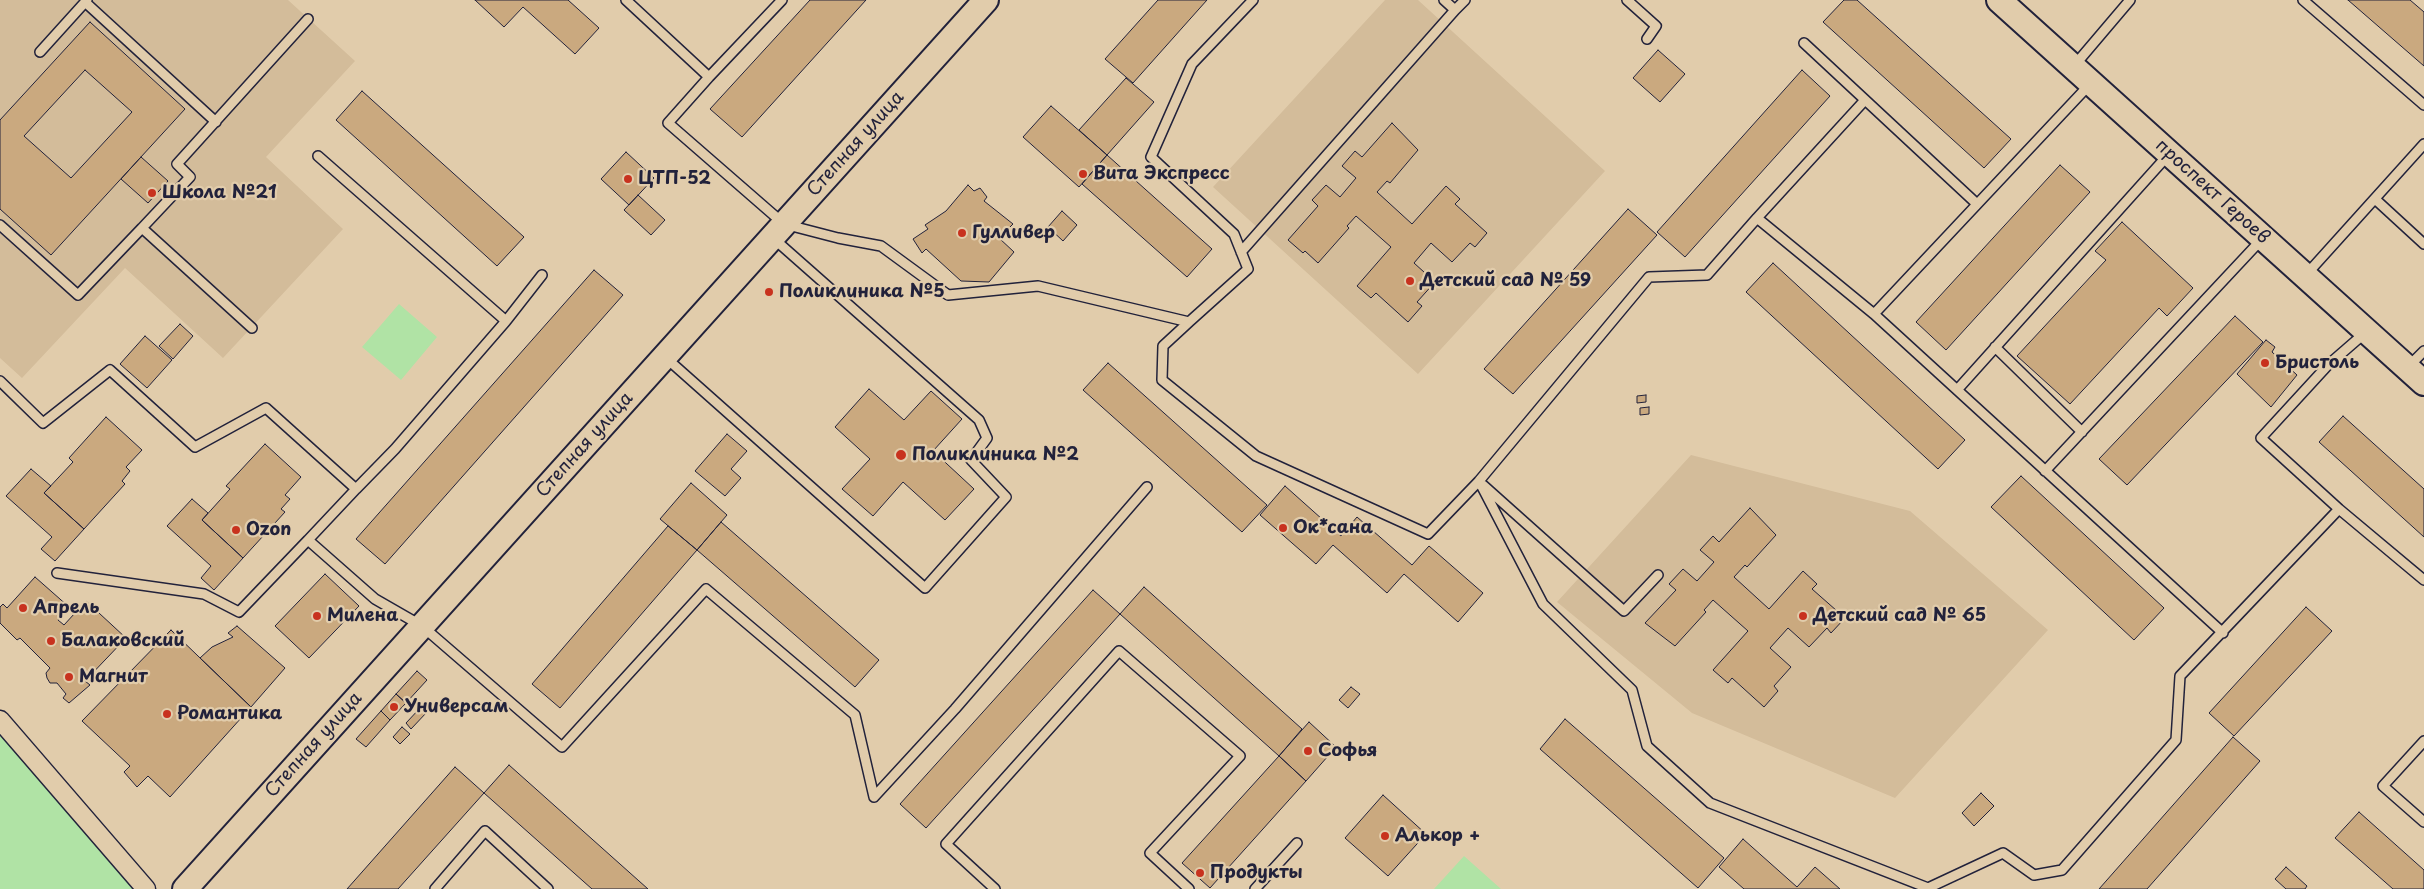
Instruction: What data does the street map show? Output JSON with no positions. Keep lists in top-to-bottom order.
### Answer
{
  "streets": {
    "street": ["Степная улица", "проспект Героев"]
  },
  "places": [
    "Вита Экспресс",
    "ЦТП-52",
    "Школа №21",
    "Гулливер",
    "Детский сад № 59",
    "Поликлиника №5",
    "Бристоль",
    "Поликлиника №2",
    "Ок*сана",
    "Ozon",
    "Апрель",
    "Милена",
    "Детский сад № 65",
    "Балаковский",
    "Магнит",
    "Универсам",
    "Романтика",
    "Софья",
    "Алькор +",
    "Продукты"
  ]
}
